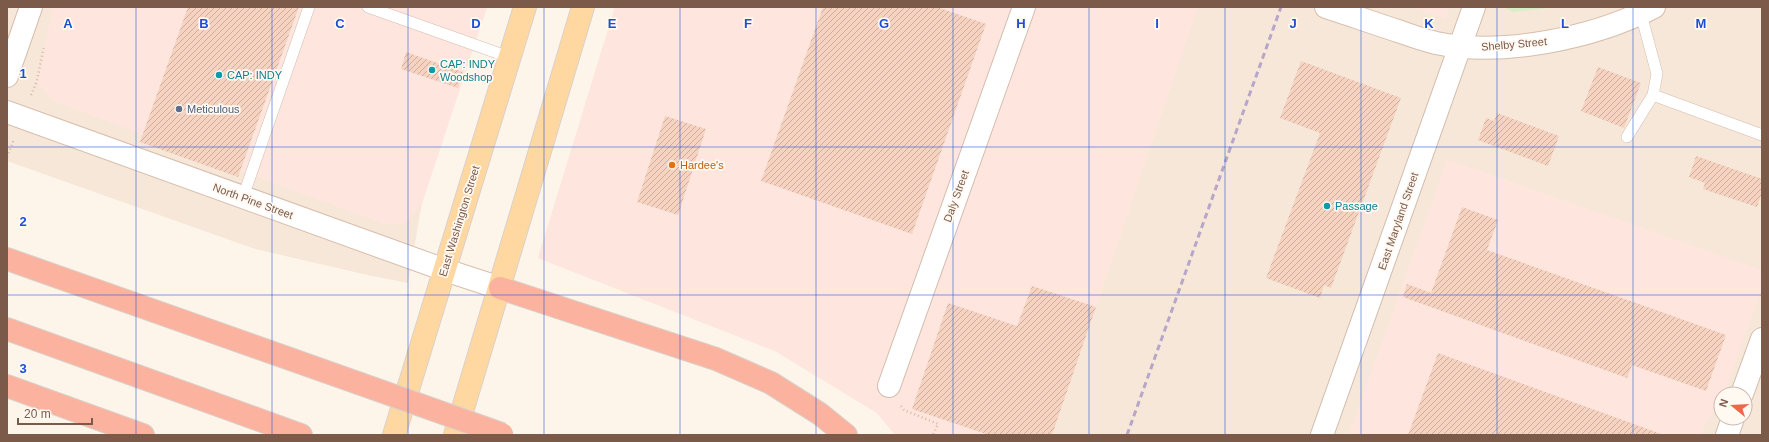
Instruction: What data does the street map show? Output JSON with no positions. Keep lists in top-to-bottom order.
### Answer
{
  "streets": {
    "main road": ["East Washington Street"],
    "street": [
      "Shelby Street",
      "Daly Street",
      "North Pine Street",
      "East Maryland Street"
    ]
  },
  "crossings": [
    ["Shelby Street", "East Maryland Street"],
    ["North Pine Street", "East Washington Street"]
  ],
  "places": [
    "CAP: INDY Woodshop",
    "CAP: INDY",
    "Meticulous",
    "Hardee's",
    "Passage"
  ],
  "scale_bar": "20 m",
  "north": "left",
  "grid": {
    "columns": [
      "A",
      "B",
      "C",
      "D",
      "E",
      "F",
      "G",
      "H",
      "I",
      "J",
      "K",
      "L",
      "M"
    ],
    "rows": ["1", "2", "3"]
  }
}
